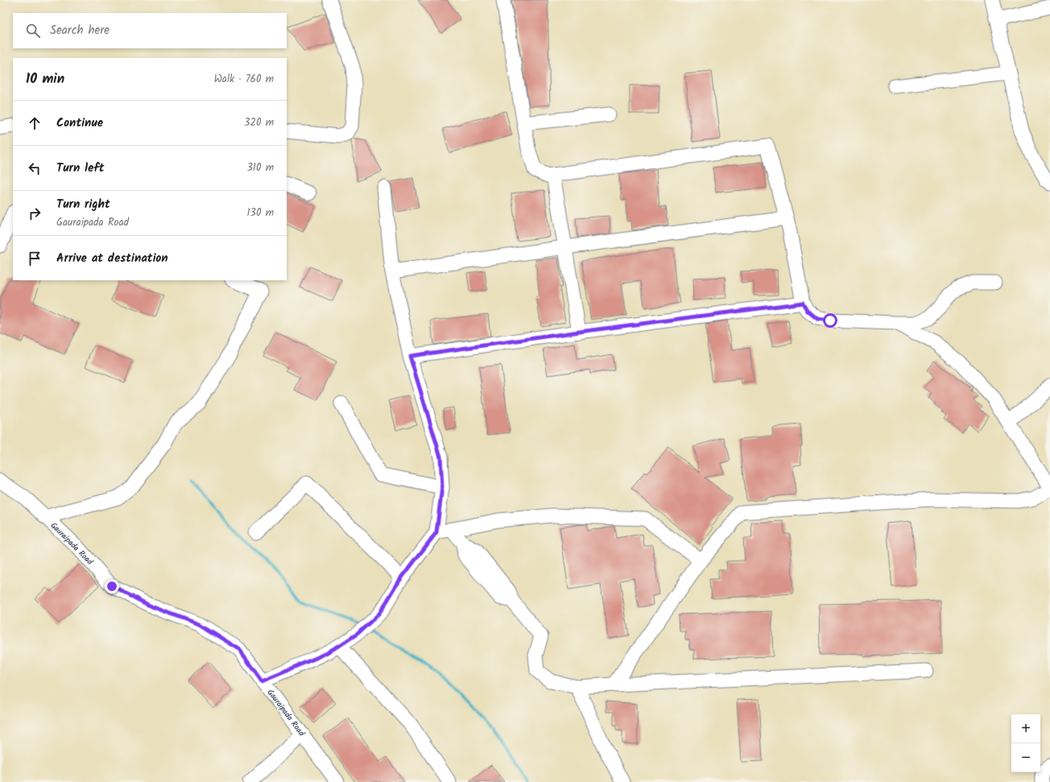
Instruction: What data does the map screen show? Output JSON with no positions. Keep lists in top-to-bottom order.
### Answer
{
  "streets": {
    "street": ["Gauraipada Road"]
  },
  "page": {
    "search": "Search here",
    "heading": ["10 min", "Walk · 760 m"],
    "list": [
      ["Continue", "320 m"],
      ["Turn left", "310 m"],
      ["Turn right", "Gauraipada Road", "130 m"],
      "Arrive at destination"
    ],
    "map_buttons": ["+", "−"]
  }
}
